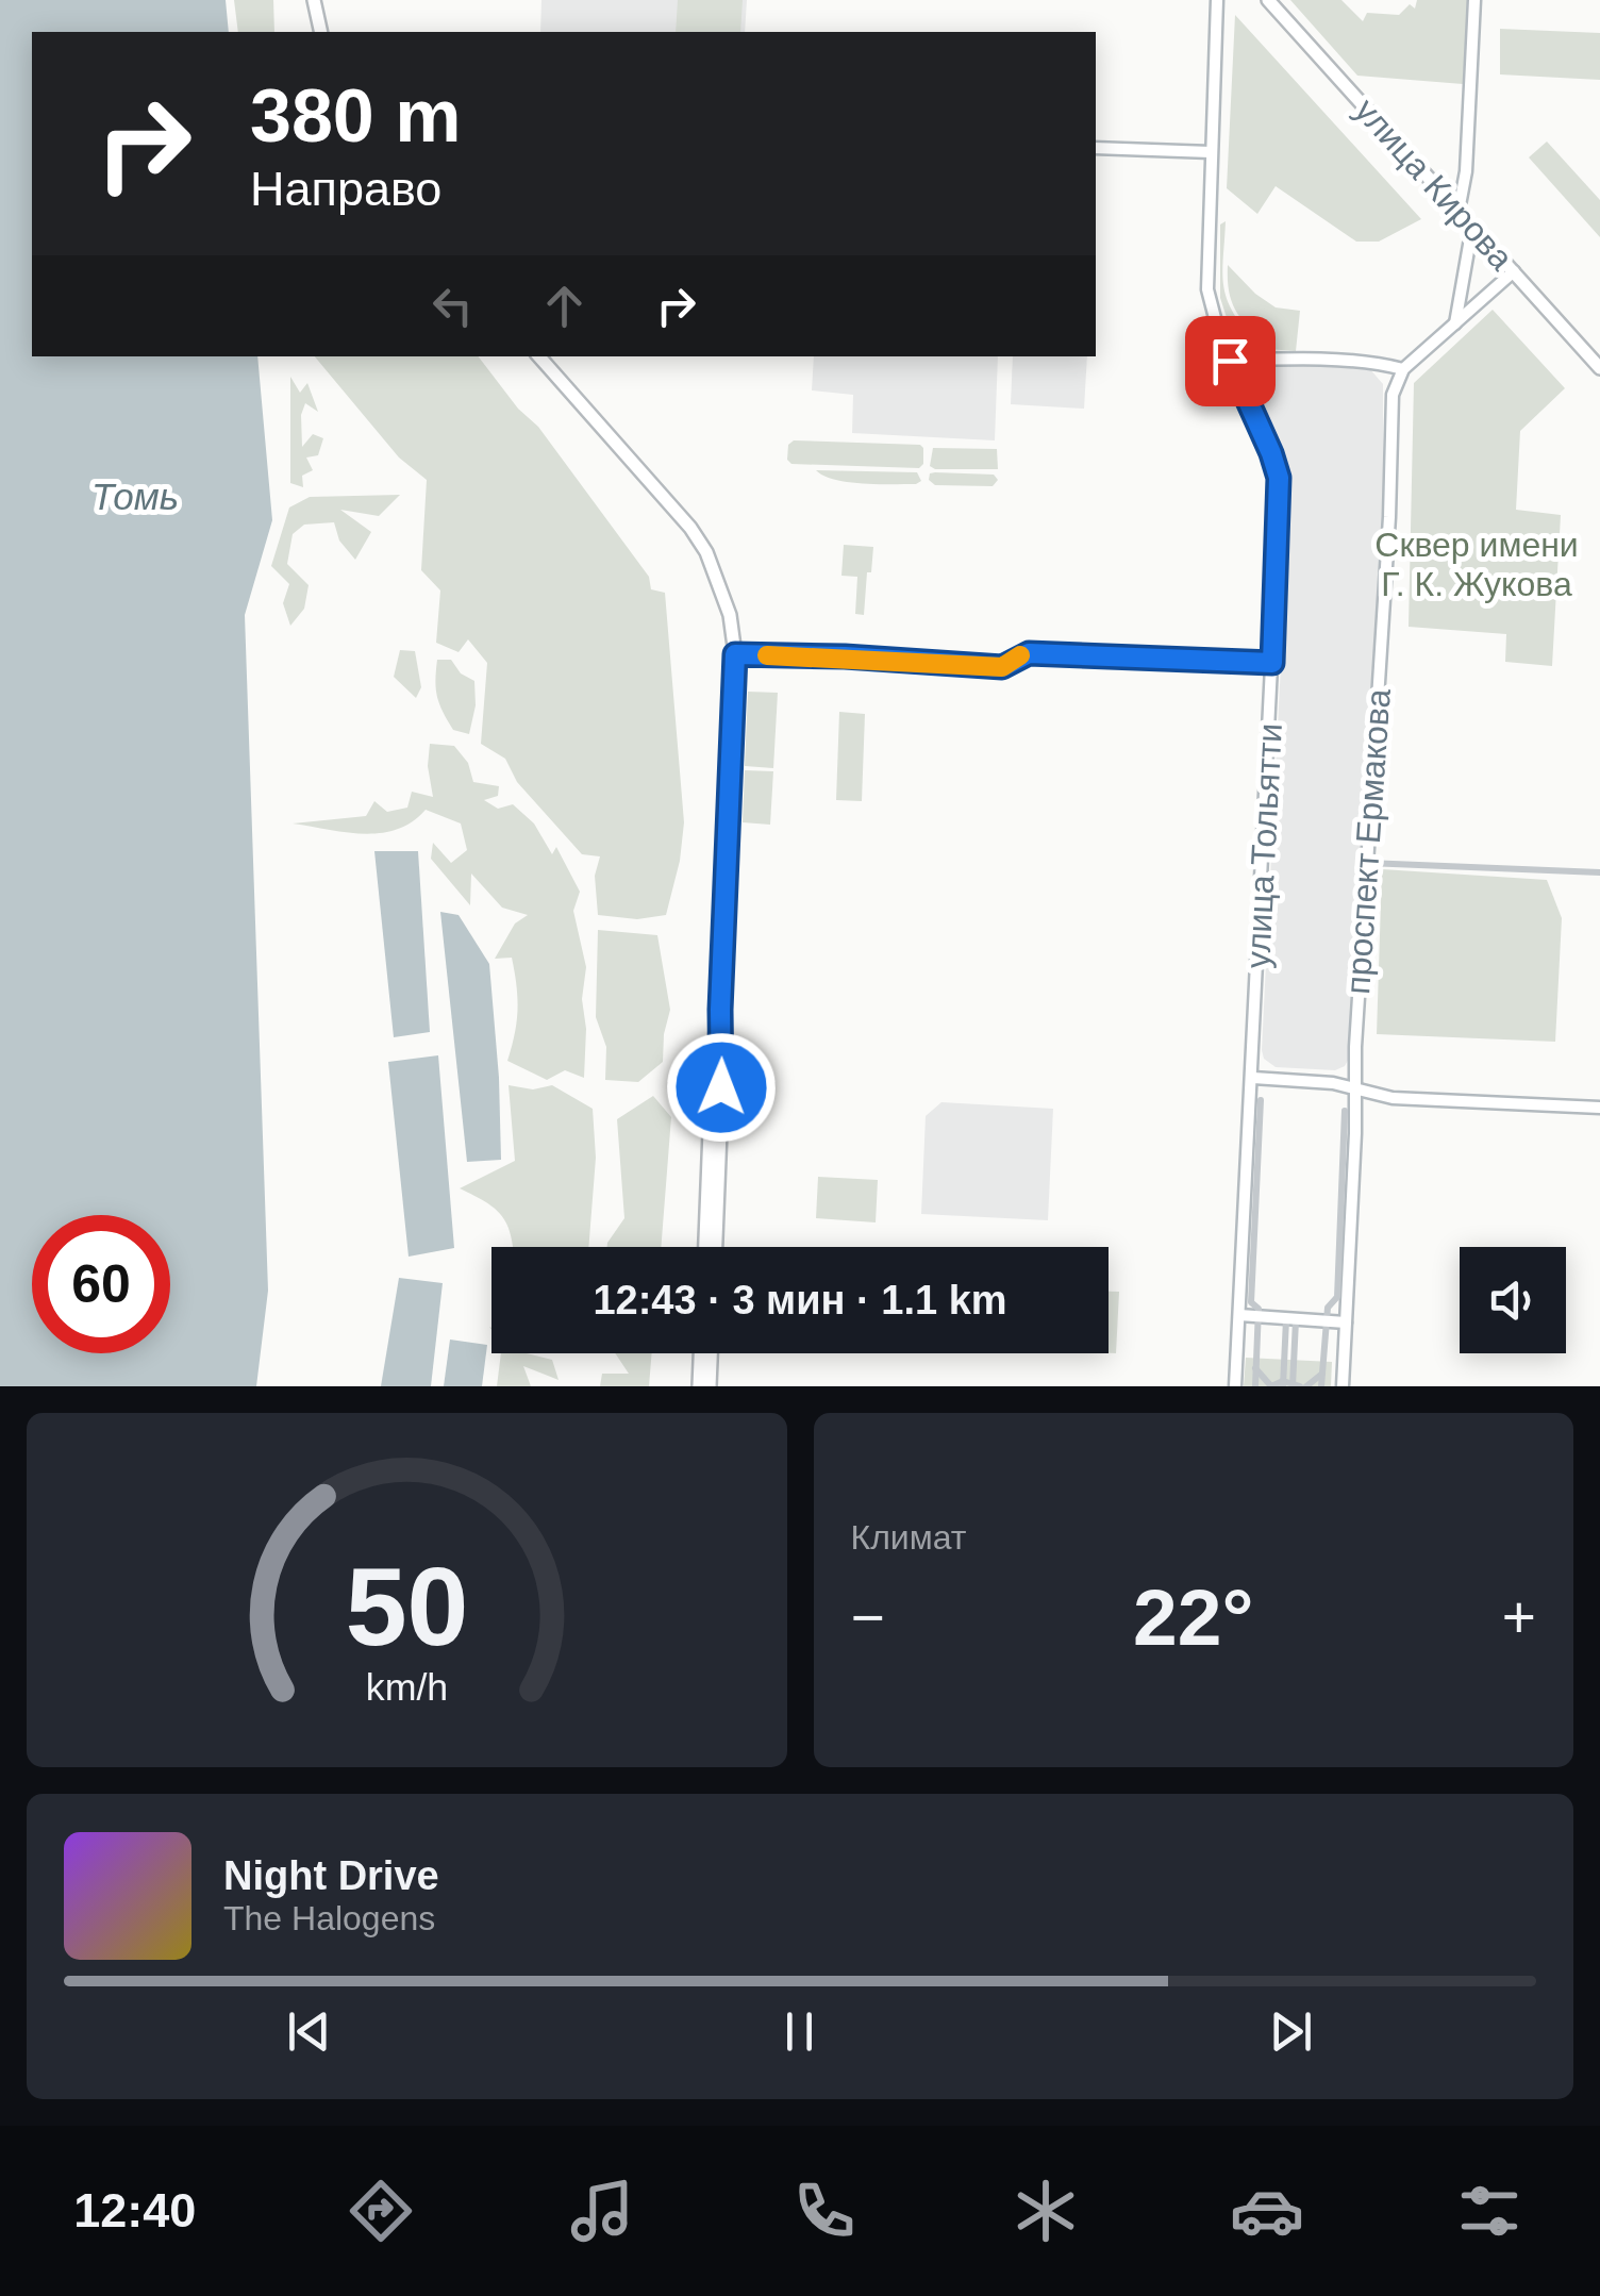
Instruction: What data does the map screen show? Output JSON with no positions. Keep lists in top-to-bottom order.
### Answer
{
  "streets": {
    "main road": ["улица Кирова"],
    "street": ["проспект Ермакова", "улица Тольятти"]
  },
  "water": ["Томь"],
  "parks": ["Сквер имени Г. К. Жукова"],
  "page": {
    "turn": ["380 m", "Направо"],
    "limit": "60",
    "trip": "12:43 · 3 мин · 1.1 km",
    "tile": "Климат",
    "heat": ["−", "22°", "+"],
    "song": ["Night Drive", "The Halogens"],
    "tabs": "12:40",
    "gauge": ["50", "km/h"]
  }
}
